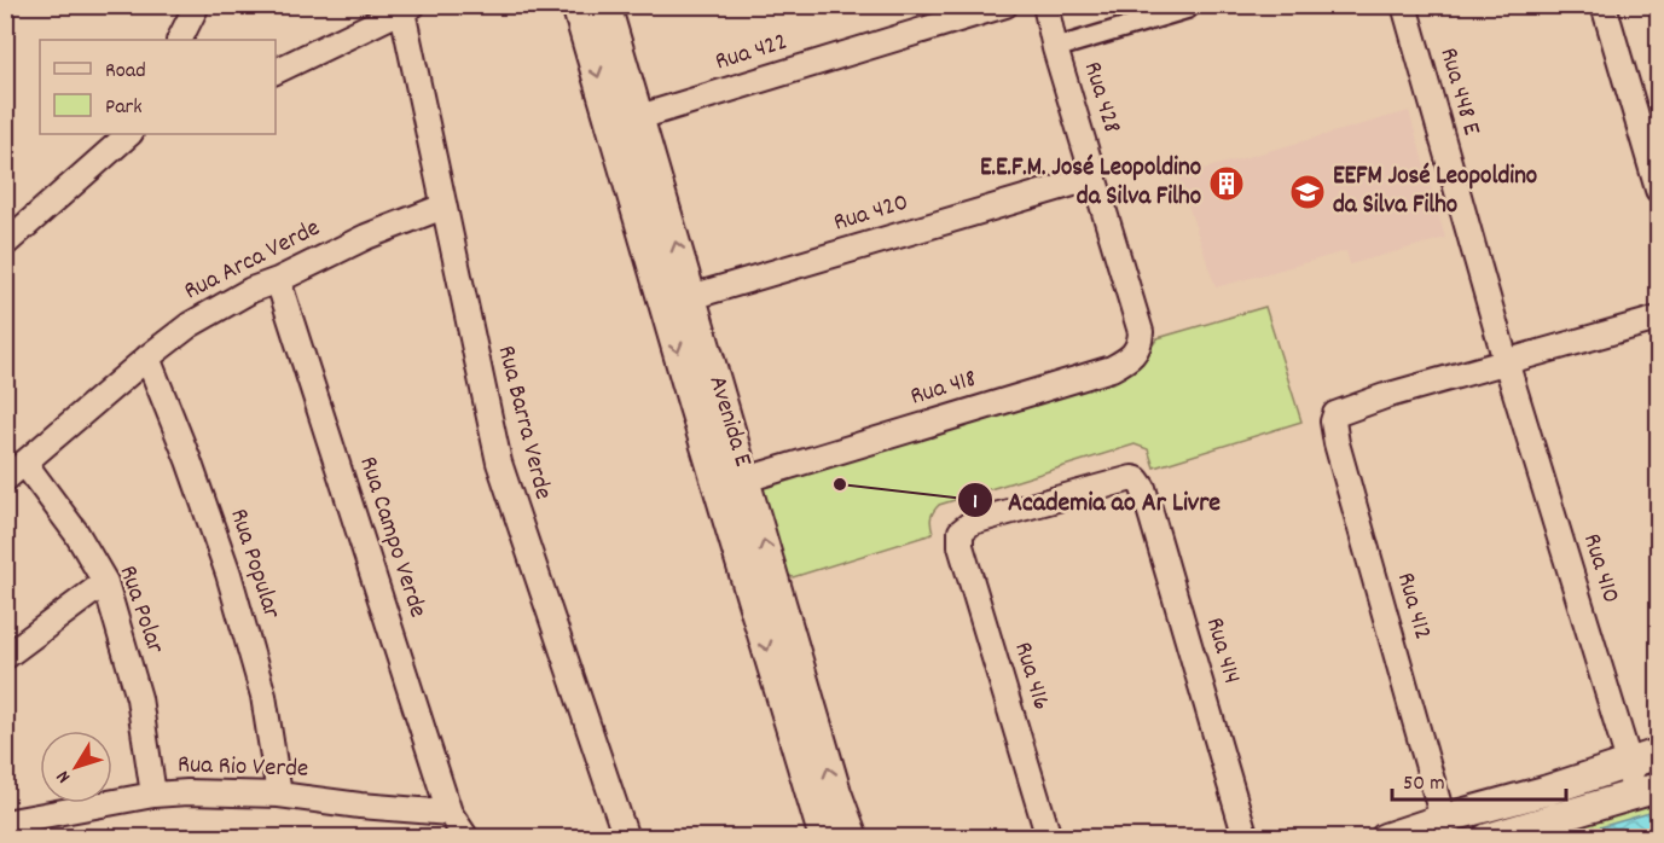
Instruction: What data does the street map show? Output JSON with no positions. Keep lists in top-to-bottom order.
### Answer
{
  "streets": {
    "street": [
      "Rua 422",
      "Rua 448 E",
      "Rua 428",
      "Rua 420",
      "Rua Arca Verde",
      "Rua 418",
      "Avenida E",
      "Rua Barra Verde",
      "Rua Campo Verde",
      "Rua Popular",
      "Rua 410",
      "Rua 412",
      "Rua Polar",
      "Rua 414",
      "Rua 416",
      "Rua Rio Verde"
    ]
  },
  "crossings": [
    ["Rua 422", "Avenida E"],
    ["Rua 448 E", "Rua 410"],
    ["Rua 448 E", "Rua 412"],
    ["Rua 428", "Rua 420"],
    ["Rua 428", "Rua 418"],
    ["Rua 420", "Avenida E"],
    ["Rua Arca Verde", "Rua Barra Verde"],
    ["Rua Arca Verde", "Rua Campo Verde"],
    ["Rua Arca Verde", "Rua Popular"],
    ["Rua Arca Verde", "Rua Polar"],
    ["Rua 418", "Avenida E"],
    ["Rua Campo Verde", "Rua Rio Verde"],
    ["Rua Popular", "Rua Rio Verde"],
    ["Rua 410", "Rua 412"],
    ["Rua Polar", "Rua Rio Verde"],
    ["Rua 414", "Rua 416"]
  ],
  "places": {
    "building": ["E.E.F.M. José Leopoldino da Silva Filho"],
    "school or university": ["EEFM José Leopoldino da Silva Filho"],
    "other": ["Academia ao Ar Livre"]
  },
  "legend": ["Road", "Park"],
  "scale_bar": "50 m",
  "north": "bottom left"
}
